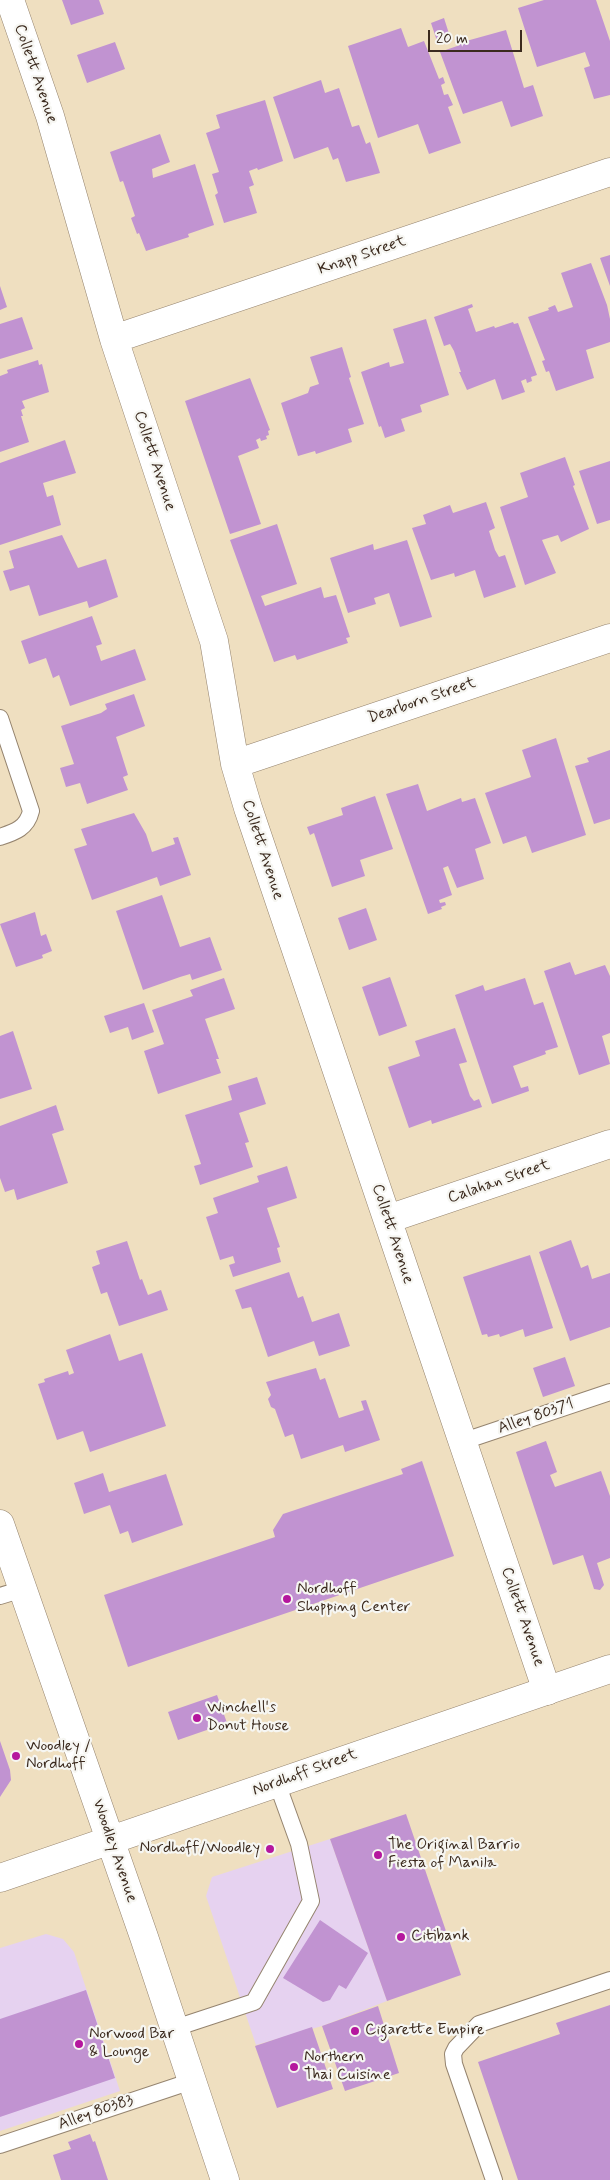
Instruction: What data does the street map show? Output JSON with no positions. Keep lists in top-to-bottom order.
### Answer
{
  "streets": {
    "street": [
      "Collett Avenue",
      "Knapp Street",
      "Dearborn Street",
      "Calahan Street",
      "Nordhoff Street",
      "Woodley Avenue"
    ],
    "lane": ["Alley 80371", "Alley 80383"]
  },
  "crossings": [
    ["Collett Avenue", "Knapp Street"],
    ["Collett Avenue", "Dearborn Street"],
    ["Collett Avenue", "Calahan Street"],
    ["Collett Avenue", "Alley 80371"],
    ["Collett Avenue", "Nordhoff Street"],
    ["Nordhoff Street", "Woodley Avenue"],
    ["Woodley Avenue", "Alley 80383"]
  ],
  "places": [
    "Nordhoff Shopping Center",
    "Winchell's Donut House",
    "Woodley / Nordhoff",
    "Nordhoff/Woodley",
    "The Original Barrio Fiesta of Manila",
    "Citibank",
    "Cigarette Empire",
    "Norwood Bar & Lounge",
    "Northern Thai Cuisine"
  ],
  "scale_bar": "20 m"
}
